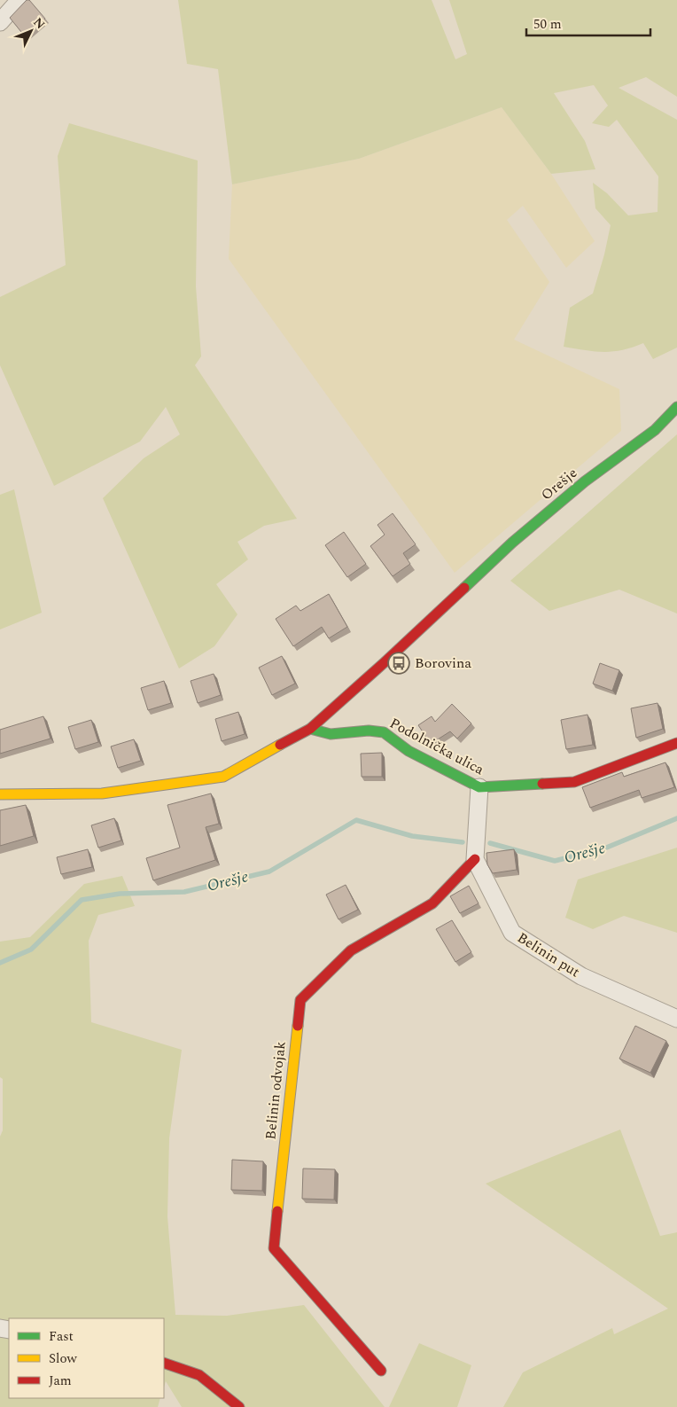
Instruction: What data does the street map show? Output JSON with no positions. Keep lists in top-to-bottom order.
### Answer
{
  "streets": {
    "street": [
      "Orešje",
      "Podolnička ulica",
      "Belinin put",
      "Belinin odvojak"
    ]
  },
  "crossings": [
    ["Orešje", "Podolnička ulica"],
    ["Belinin put", "Belinin odvojak"]
  ],
  "water": ["Orešje"],
  "places": {
    "bus stop": ["Borovina"]
  },
  "legend": ["Fast", "Slow", "Jam"],
  "scale_bar": "50 m",
  "north": "top right"
}
